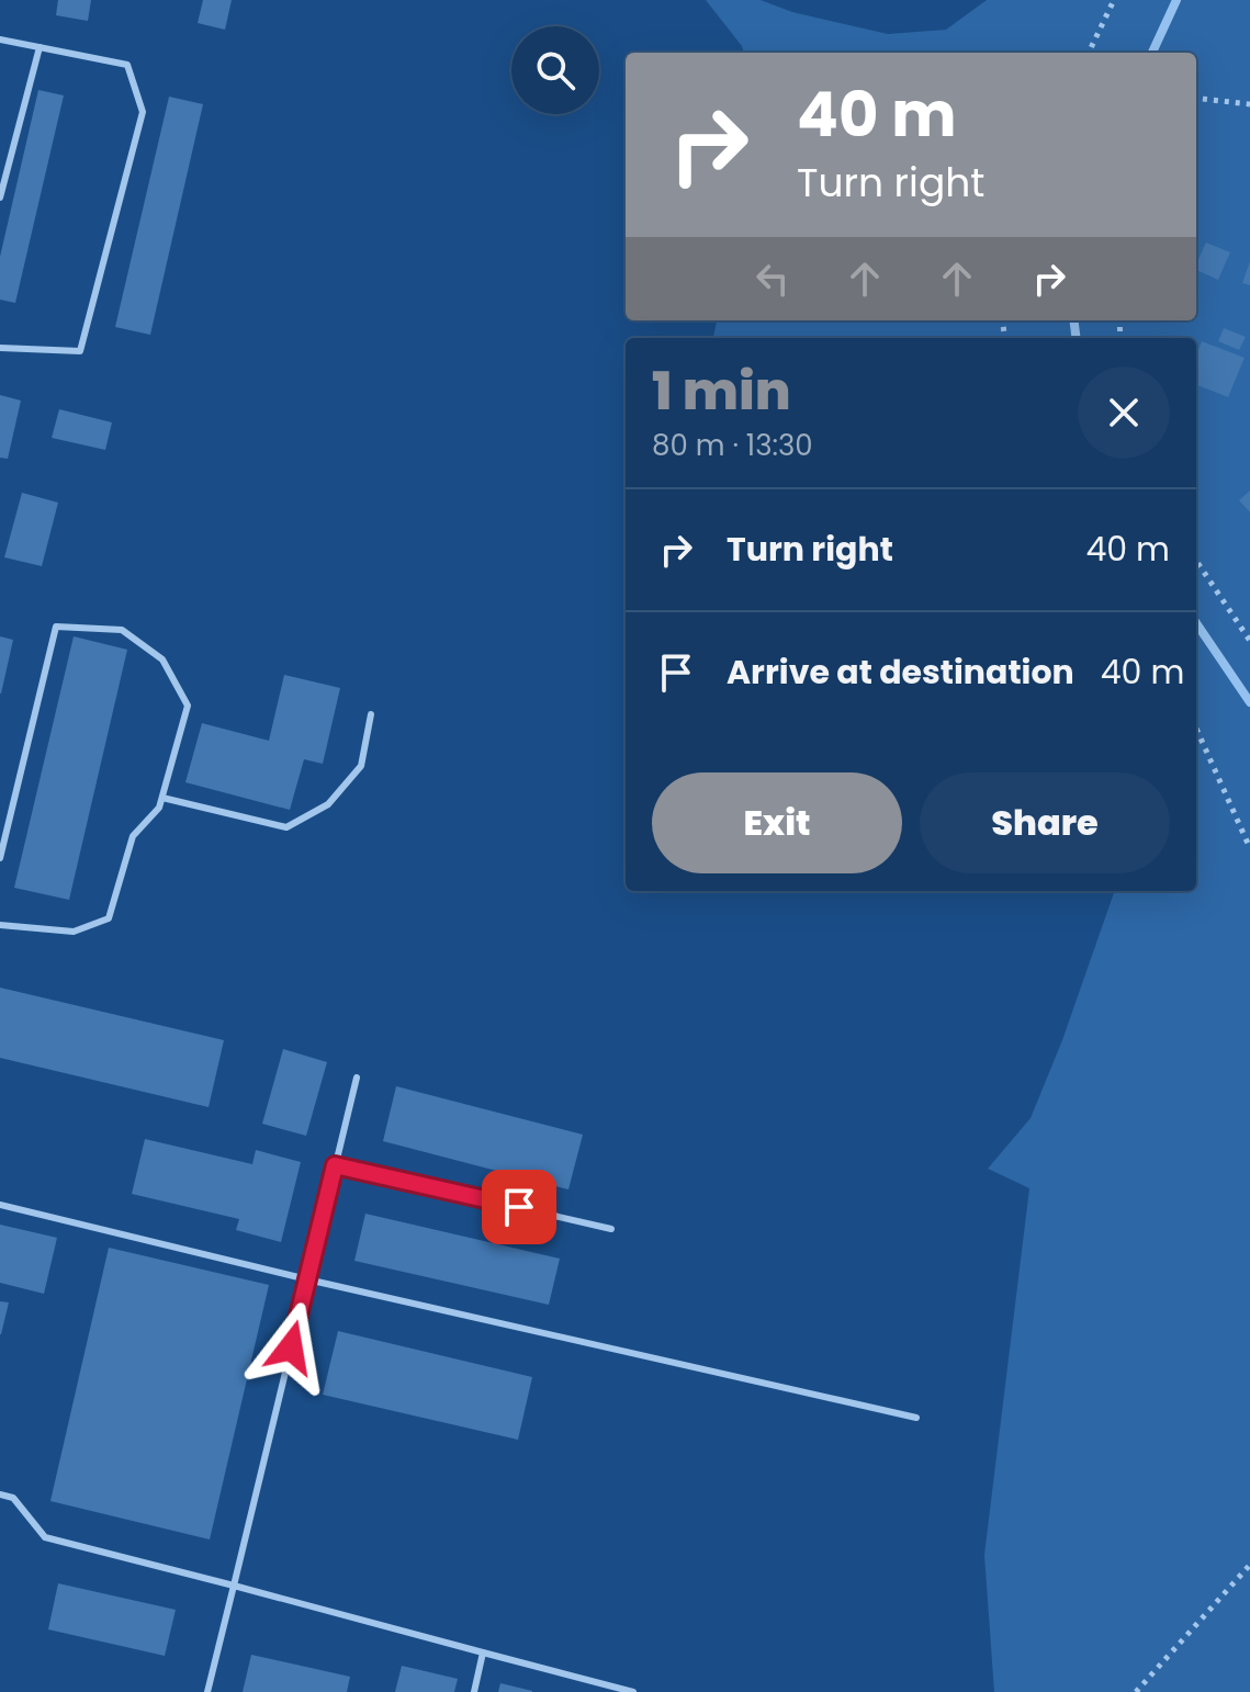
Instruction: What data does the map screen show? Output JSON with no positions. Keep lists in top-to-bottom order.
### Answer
{
  "page": {
    "turn": ["40 m", "Turn right"],
    "heading": ["1 min", "80 m · 13:30"],
    "list": [
      {
        "name": "Turn right",
        "value": "40 m"
      },
      {
        "name": "Arrive at destination",
        "value": "40 m"
      }
    ],
    "buttons": ["Exit", "Share"]
  }
}
